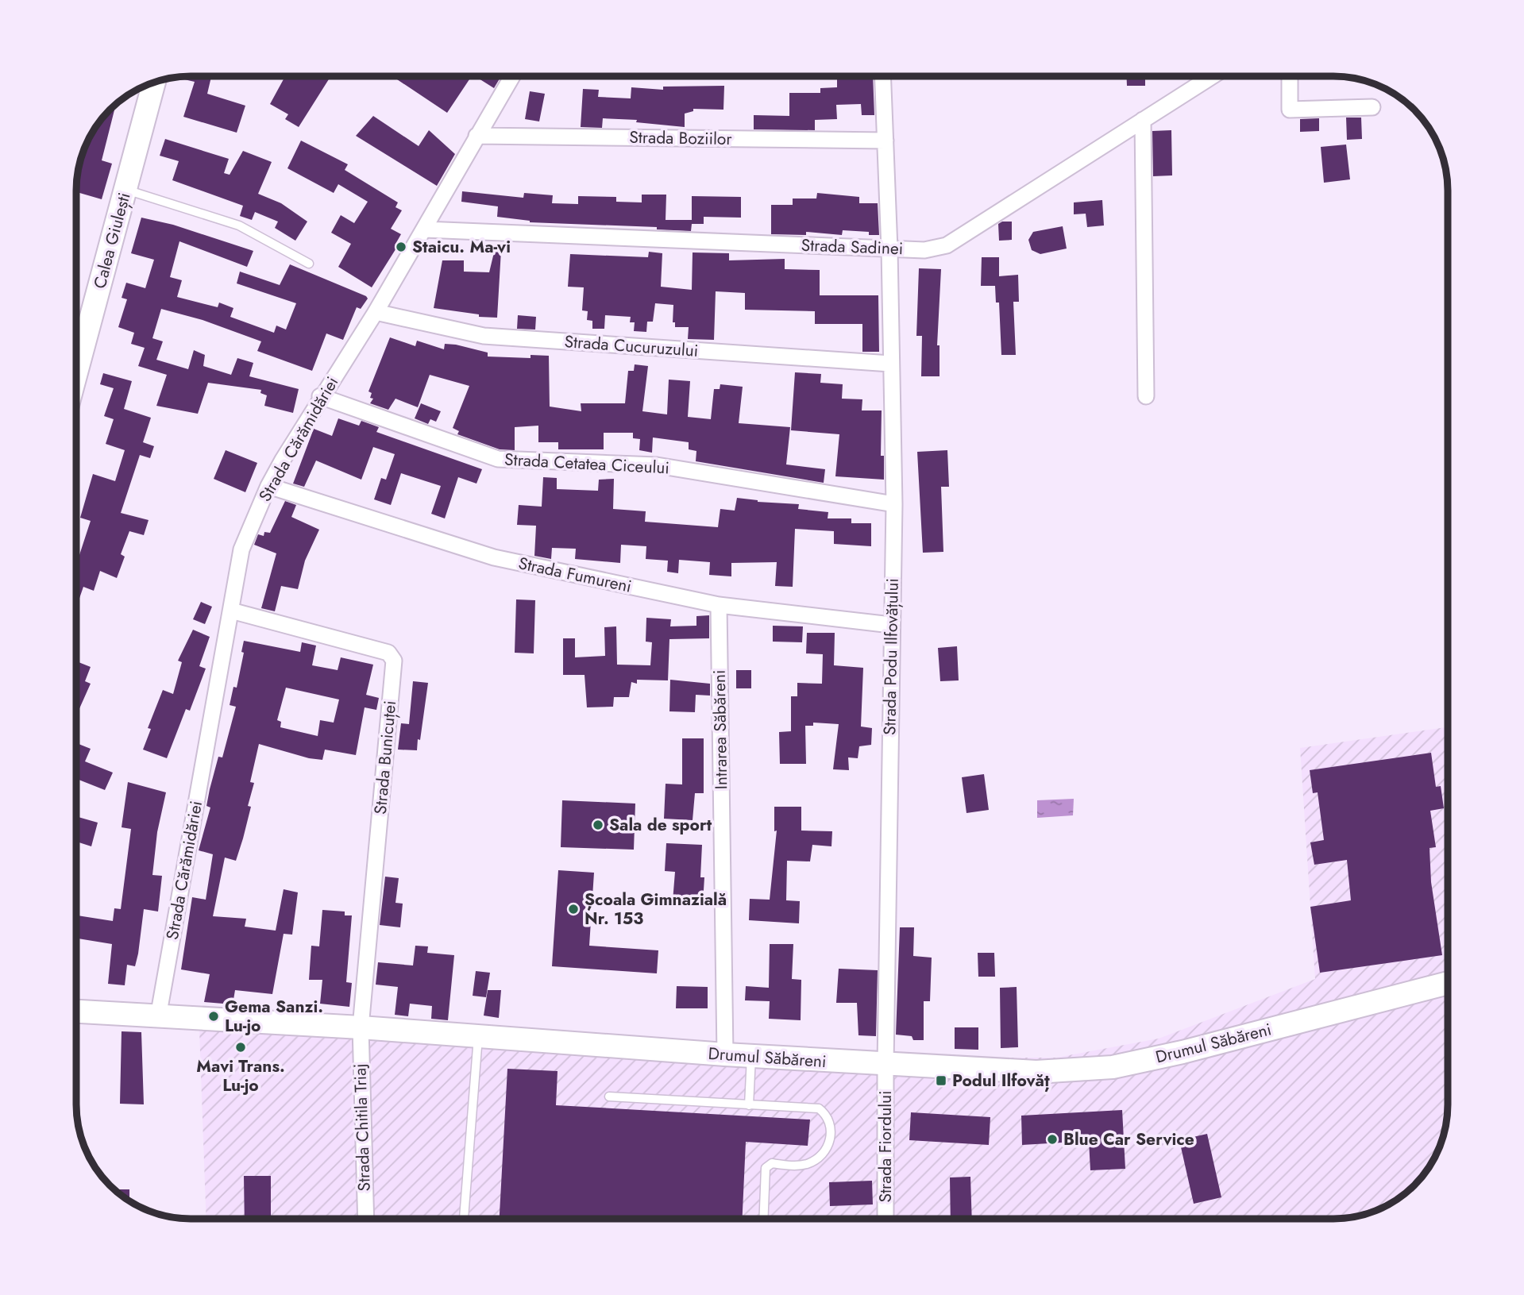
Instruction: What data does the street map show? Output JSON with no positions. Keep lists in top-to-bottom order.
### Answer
{
  "streets": {
    "main road": ["Calea Giulești", "Drumul Săbăreni"],
    "street": [
      "Strada Boziilor",
      "Strada Sadinei",
      "Strada Cucuruzului",
      "Strada Cărămidăriei",
      "Strada Cetatea Ciceului",
      "Strada Fumureni",
      "Strada Podu Ilfovățului",
      "Intrarea Săbăreni",
      "Strada Bunicuței",
      "Strada Chitila Triaj",
      "Strada Fiordului"
    ]
  },
  "crossings": [
    ["Strada Boziilor", "Strada Cărămidăriei"],
    ["Strada Boziilor", "Strada Podu Ilfovățului"],
    ["Strada Sadinei", "Strada Cărămidăriei"],
    ["Strada Sadinei", "Strada Podu Ilfovățului"],
    ["Strada Cucuruzului", "Strada Cărămidăriei"],
    ["Strada Cucuruzului", "Strada Podu Ilfovățului"],
    ["Strada Cărămidăriei", "Strada Cetatea Ciceului"],
    ["Strada Cărămidăriei", "Strada Fumureni"],
    ["Strada Cărămidăriei", "Strada Bunicuței"],
    ["Strada Cărămidăriei", "Drumul Săbăreni"],
    ["Strada Cetatea Ciceului", "Strada Podu Ilfovățului"],
    ["Strada Fumureni", "Strada Podu Ilfovățului"],
    ["Strada Fumureni", "Intrarea Săbăreni"],
    ["Strada Podu Ilfovățului", "Drumul Săbăreni"],
    ["Strada Podu Ilfovățului", "Strada Fiordului"],
    ["Intrarea Săbăreni", "Drumul Săbăreni"],
    ["Strada Bunicuței", "Drumul Săbăreni"],
    ["Strada Bunicuței", "Strada Chitila Triaj"],
    ["Drumul Săbăreni", "Strada Chitila Triaj"],
    ["Drumul Săbăreni", "Strada Fiordului"]
  ],
  "places": {
    "other": [
      "Staicu. Ma-vi",
      "Sala de sport",
      "Școala Gimnazială Nr. 153",
      "Gema Sanzi. Lu-jo",
      "Mavi Trans. Lu-jo",
      "Blue Car Service"
    ],
    "transit": ["Podul Ilfovăț"]
  }
}
